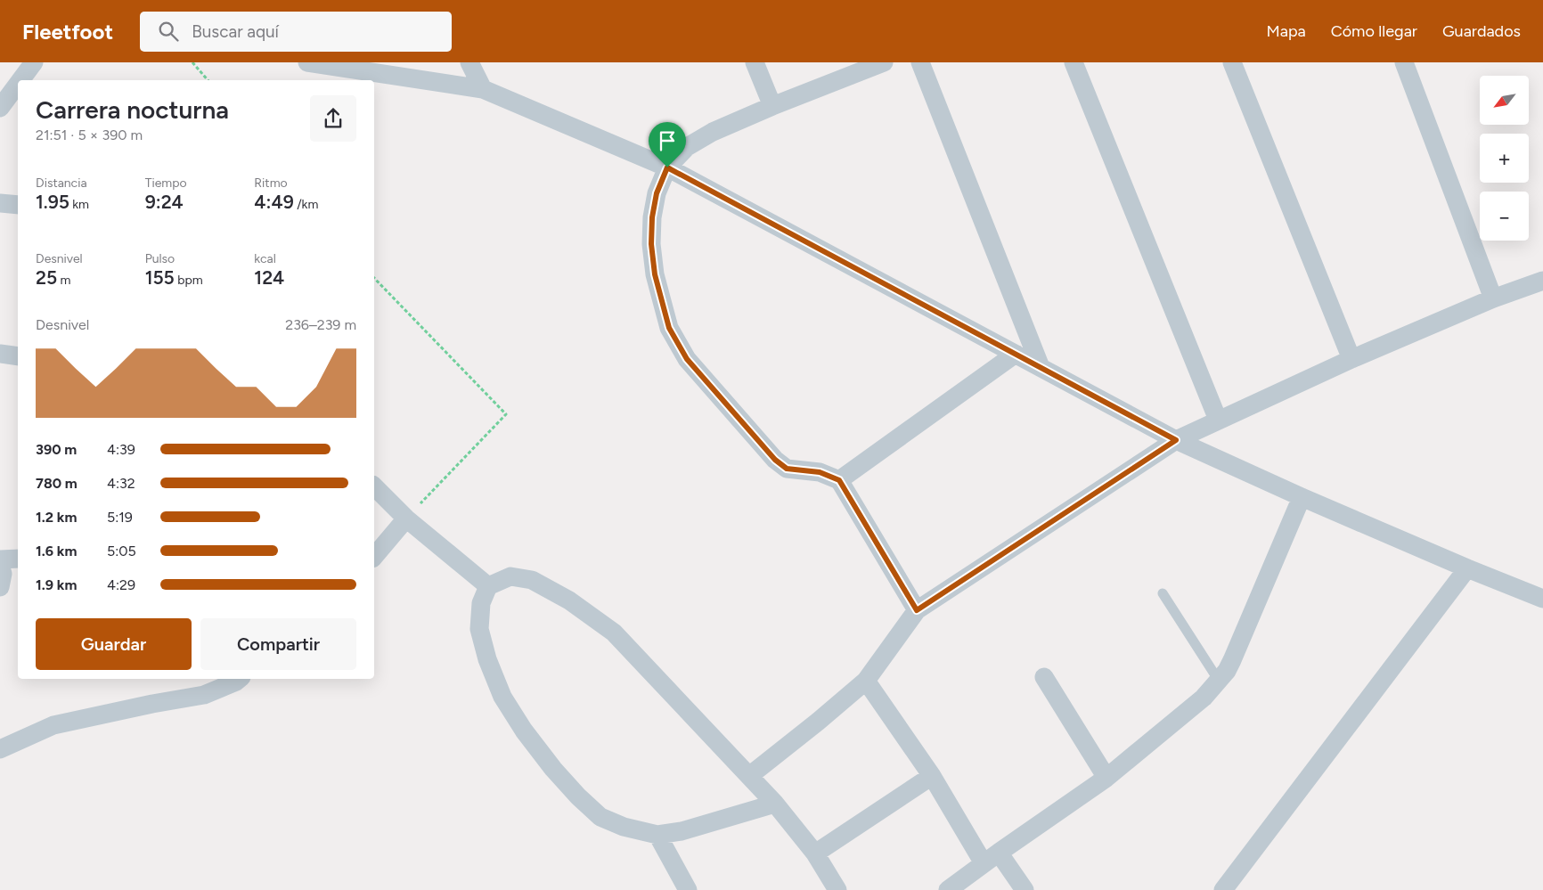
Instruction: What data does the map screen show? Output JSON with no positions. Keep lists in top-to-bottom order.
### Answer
{
  "north": "bottom left",
  "page": {
    "header": "Fleetfoot",
    "search": "Buscar aquí",
    "nav": ["Mapa", "Cómo llegar", "Guardados"],
    "map_buttons": ["+", "−"],
    "heading": ["Carrera nocturna", "21:51 · 5 × 390 m"],
    "stats": [
      ["Distancia", "1.95 km"],
      ["Tiempo", "9:24"],
      ["Ritmo", "4:49 /km"],
      ["Desnivel", "25 m"],
      ["Pulso", "155 bpm"],
      ["kcal", "124"]
    ],
    "chart": ["Desnivel", "236–239 m"],
    "list": [
      {
        "name": "390 m",
        "note": "4:39"
      },
      {
        "name": "780 m",
        "note": "4:32"
      },
      {
        "name": "1.2 km",
        "note": "5:19"
      },
      {
        "name": "1.6 km",
        "note": "5:05"
      },
      {
        "name": "1.9 km",
        "note": "4:29"
      }
    ],
    "buttons": ["Guardar", "Compartir"]
  }
}
